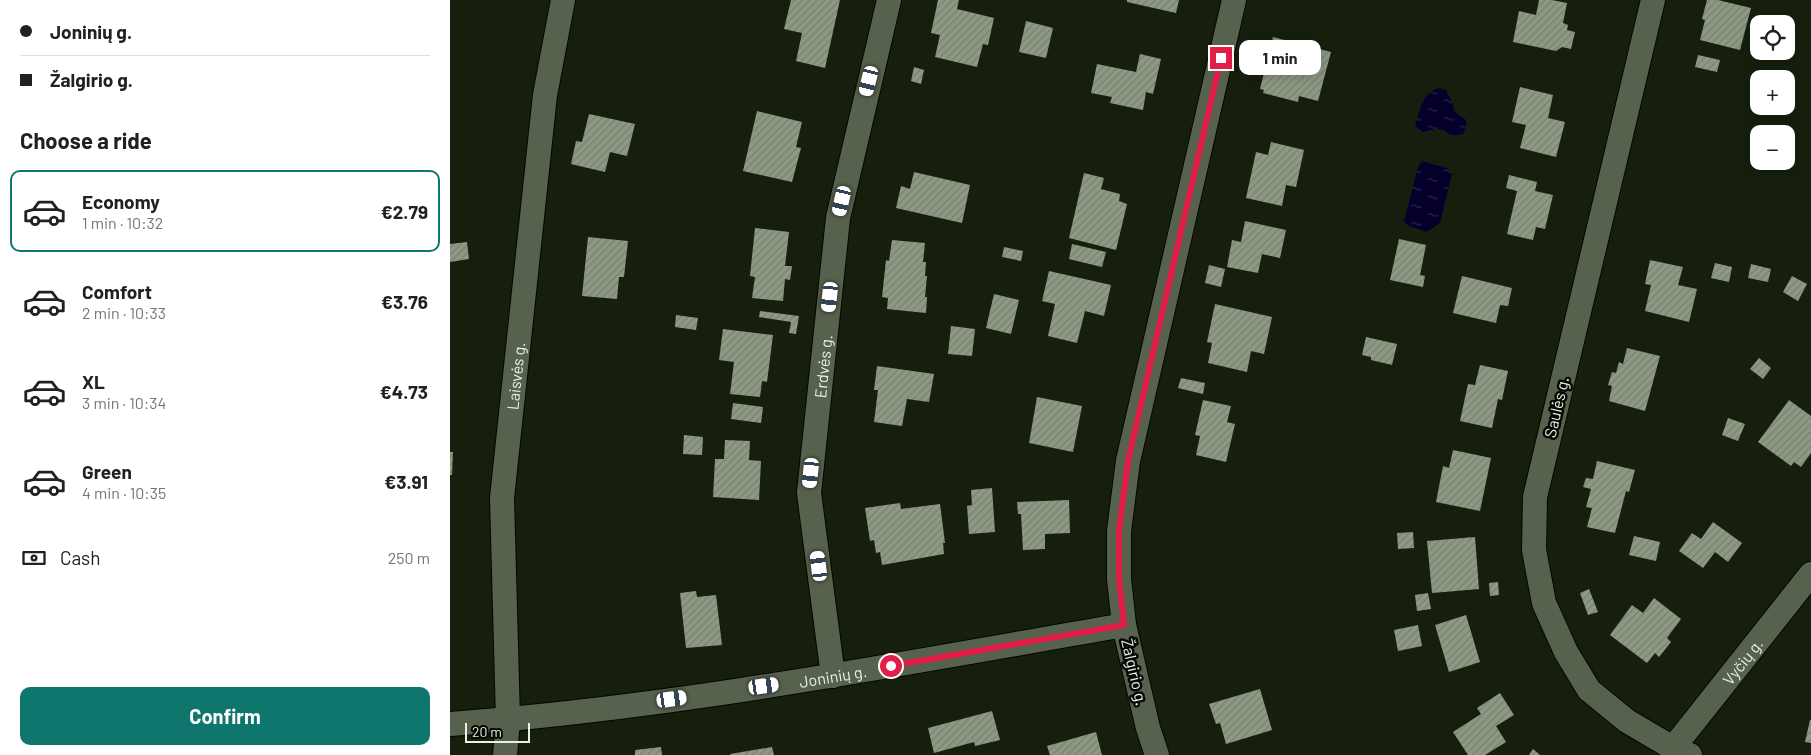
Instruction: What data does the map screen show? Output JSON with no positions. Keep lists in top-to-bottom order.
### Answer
{
  "streets": {
    "street": [
      "Erdvės g.",
      "Laisvės g.",
      "Saulės g.",
      "Vyčių g.",
      "Žalgirio g.",
      "Joninių g."
    ]
  },
  "crossings": [
    ["Erdvės g.", "Joninių g."],
    ["Laisvės g.", "Joninių g."],
    ["Saulės g.", "Vyčių g."],
    ["Žalgirio g.", "Joninių g."]
  ],
  "scale_bar": "20 m",
  "page": {
    "banner": ["Joninių g.", "Žalgirio g."],
    "map_buttons": ["+", "−"],
    "bubble": "1 min",
    "heading": "Choose a ride",
    "list": [
      {
        "name": "Economy",
        "note": "1 min · 10:32",
        "value": "€2.79"
      },
      {
        "name": "Comfort",
        "note": "2 min · 10:33",
        "value": "€3.76"
      },
      {
        "name": "XL",
        "note": "3 min · 10:34",
        "value": "€4.73"
      },
      {
        "name": "Green",
        "note": "4 min · 10:35",
        "value": "€3.91"
      }
    ],
    "pay": ["Cash", "250 m"],
    "buttons": "Confirm",
    "scale": "20 m"
  }
}
